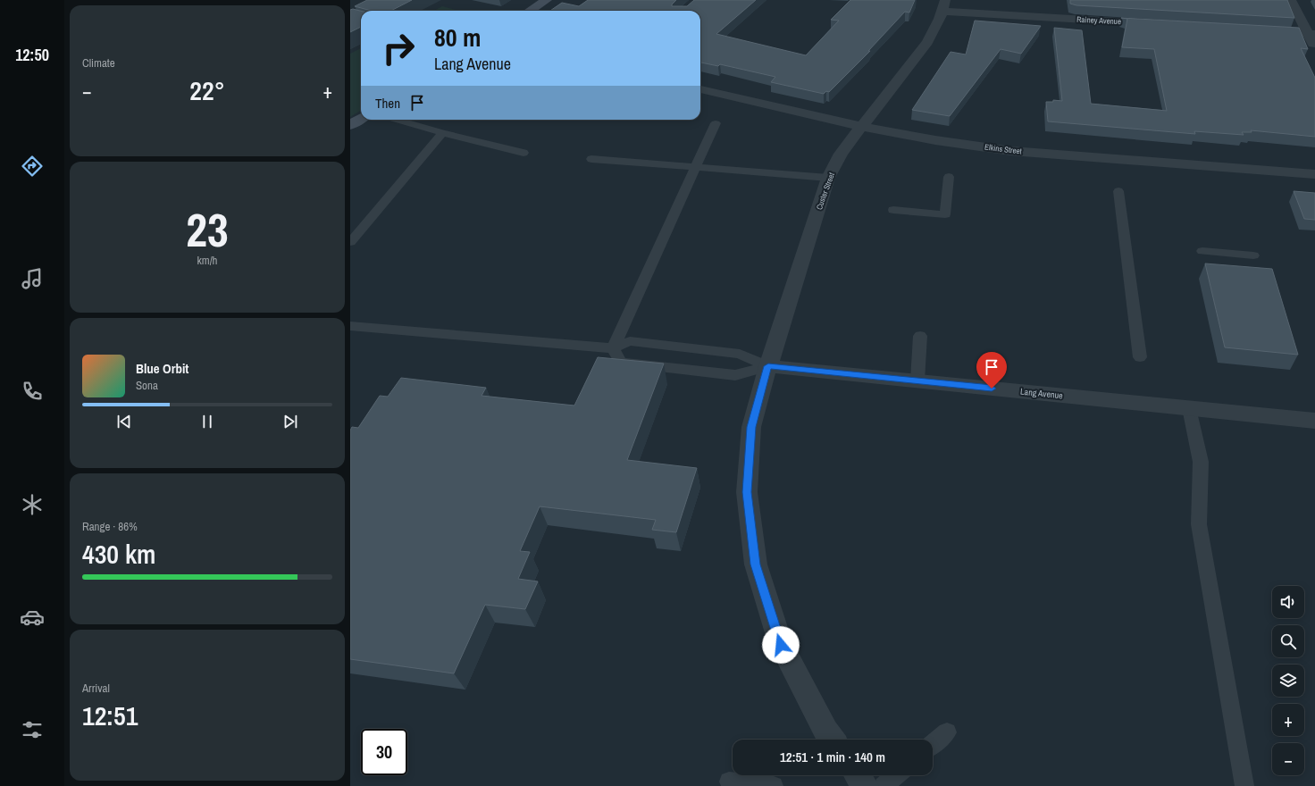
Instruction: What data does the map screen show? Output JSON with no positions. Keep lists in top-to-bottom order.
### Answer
{
  "streets": {
    "street": [
      "Rainey Avenue",
      "Elkins Street",
      "Custer Street",
      "Lang Avenue"
    ]
  },
  "crossings": [
    ["Rainey Avenue", "Custer Street"],
    ["Elkins Street", "Custer Street"],
    ["Custer Street", "Lang Avenue"]
  ],
  "page": {
    "tabs": "12:50",
    "tile": [
      "Climate",
      ["23", "km/h"],
      ["Range · 86%", "430 km"],
      ["Arrival", "12:51"]
    ],
    "turn": ["80 m", "Lang Avenue"],
    "heat": ["−", "22°", "+"],
    "then": "Then",
    "song": ["Blue Orbit", "Sona"],
    "map_buttons": ["+", "−"],
    "limit": "30",
    "trip": "12:51 · 1 min · 140 m"
  }
}
